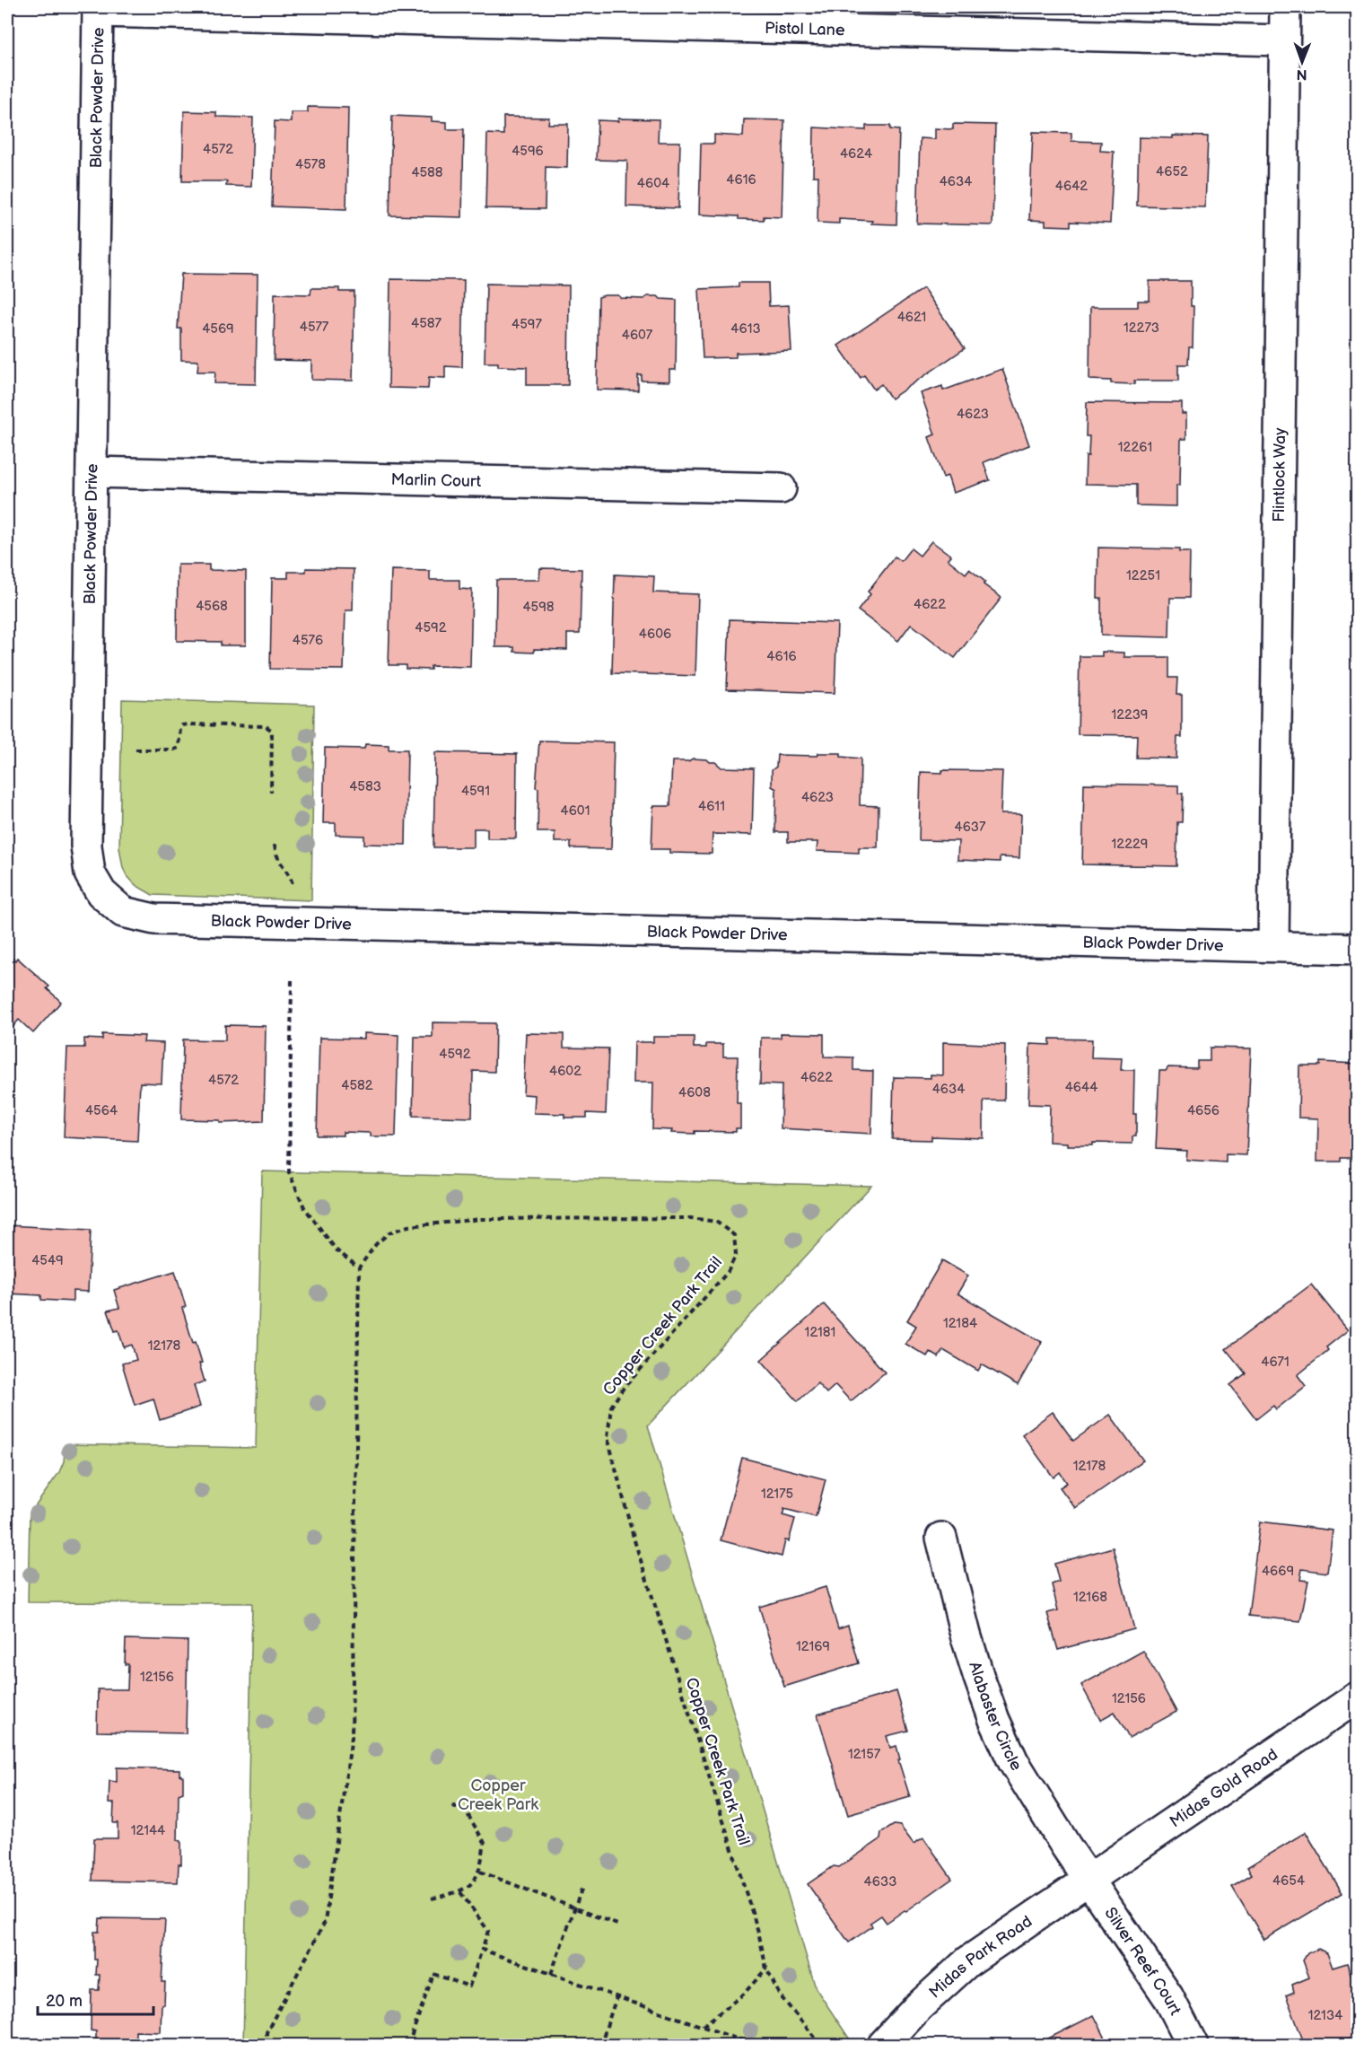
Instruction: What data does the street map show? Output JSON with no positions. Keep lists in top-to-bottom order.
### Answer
{
  "streets": {
    "street": [
      "Pistol Lane",
      "Black Powder Drive",
      "Flintlock Way",
      "Marlin Court",
      "Alabaster Circle",
      "Midas Gold Road",
      "Midas Park Road",
      "Silver Reef Court"
    ],
    "path": ["Copper Creek Park Trail"]
  },
  "crossings": [
    ["Pistol Lane", "Black Powder Drive"],
    ["Pistol Lane", "Flintlock Way"],
    ["Black Powder Drive", "Flintlock Way"],
    ["Black Powder Drive", "Marlin Court"],
    ["Alabaster Circle", "Midas Gold Road"],
    ["Alabaster Circle", "Midas Park Road"],
    ["Alabaster Circle", "Silver Reef Court"],
    ["Midas Gold Road", "Midas Park Road"],
    ["Midas Gold Road", "Silver Reef Court"],
    ["Midas Park Road", "Silver Reef Court"]
  ],
  "parks": ["Copper Creek Park"],
  "house_numbers": [
    "4572",
    "4596",
    "4624",
    "4578",
    "4652",
    "4588",
    "4616",
    "4634",
    "4604",
    "4642",
    "4621",
    "4587",
    "4597",
    "4577",
    "12273",
    "4569",
    "4613",
    "4607",
    "4623",
    "12261",
    "12251",
    "4622",
    "4568",
    "4598",
    "4592",
    "4606",
    "4576",
    "4616",
    "12239",
    "4583",
    "4591",
    "4623",
    "4611",
    "4601",
    "4637",
    "12229",
    "4592",
    "4602",
    "4622",
    "4572",
    "4582",
    "4644",
    "4634",
    "4608",
    "4564",
    "4656",
    "4549",
    "12184",
    "12181",
    "12178",
    "4671",
    "12178",
    "12175",
    "4669",
    "12168",
    "12169",
    "12156",
    "12156",
    "12157",
    "12144",
    "4654",
    "4633",
    "12134"
  ],
  "scale_bar": "20 m",
  "north": "bottom"
}
